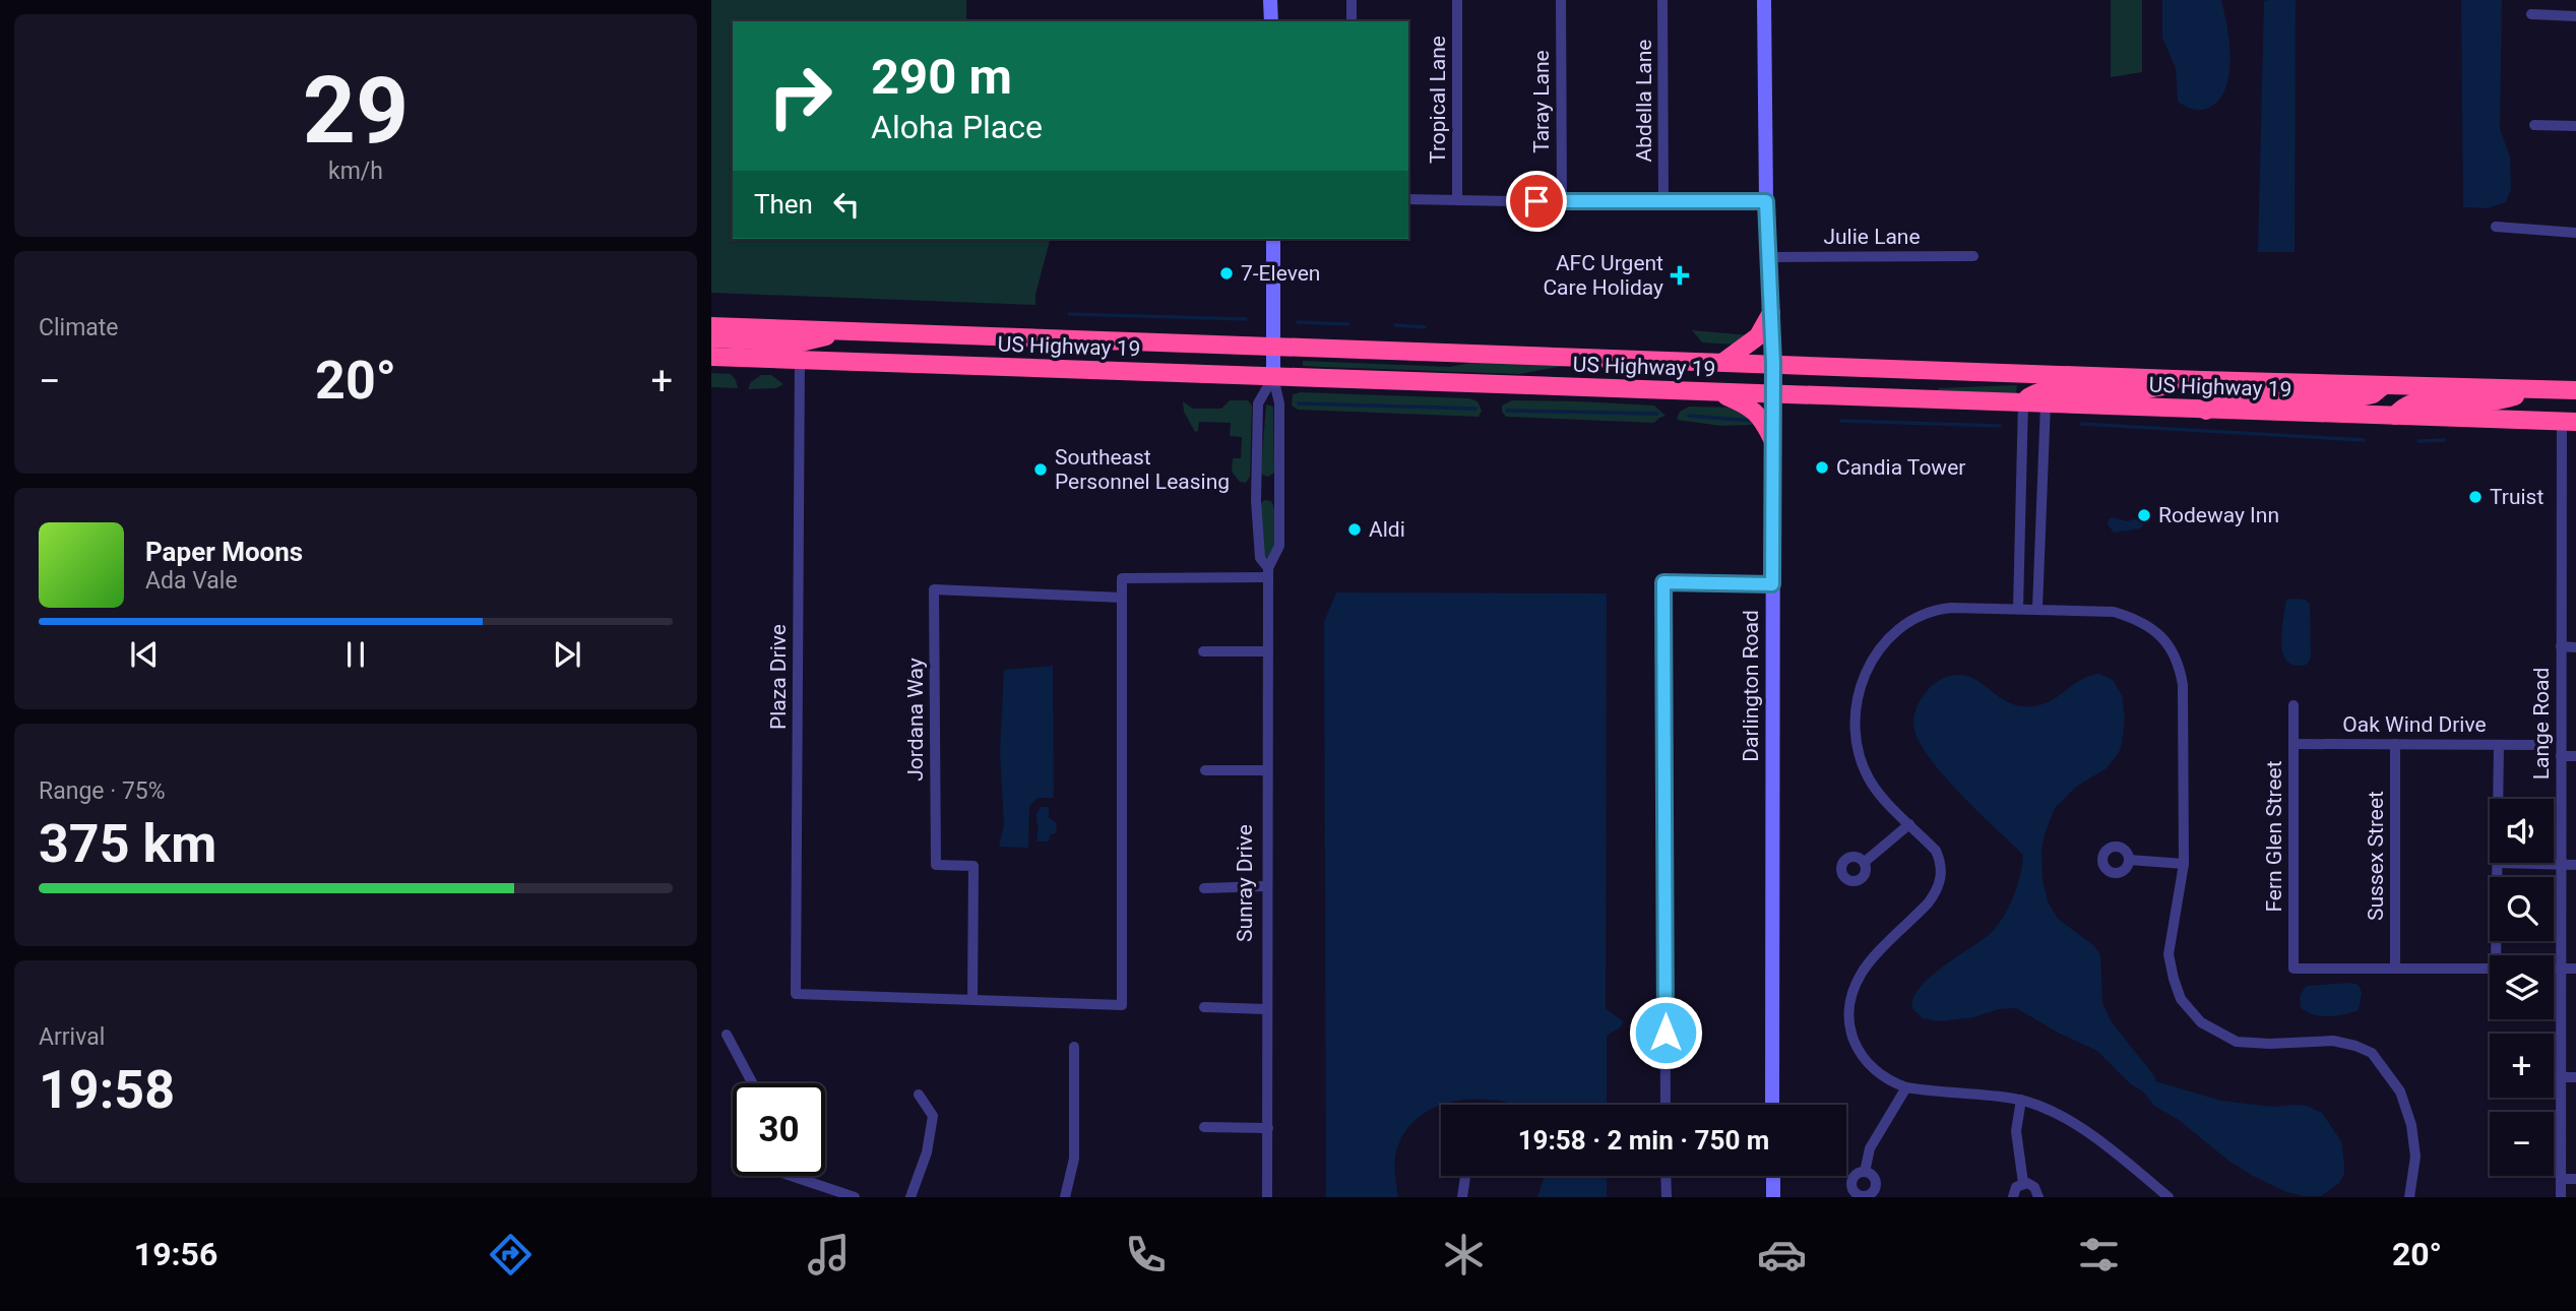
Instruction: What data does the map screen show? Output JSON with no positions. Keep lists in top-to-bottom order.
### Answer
{
  "streets": {
    "highway": ["US Highway 19"],
    "street": [
      "Tropical Lane",
      "Abdella Lane",
      "Taray Lane",
      "Julie Lane",
      "Plaza Drive",
      "Darlington Road",
      "Jordana Way",
      "Lange Road",
      "Oak Wind Drive",
      "Fern Glen Street",
      "Sussex Street",
      "Sunray Drive"
    ]
  },
  "crossings": [
    ["Julie Lane", "Darlington Road"],
    ["US Highway 19", "Plaza Drive"],
    ["US Highway 19", "Darlington Road"],
    ["US Highway 19", "Lange Road"],
    ["US Highway 19", "Sunray Drive"],
    ["Plaza Drive", "Jordana Way"],
    ["Oak Wind Drive", "Fern Glen Street"],
    ["Oak Wind Drive", "Sussex Street"],
    ["Fern Glen Street", "Sussex Street"]
  ],
  "places": {
    "other": [
      "7-Eleven",
      "Candia Tower",
      "Southeast Personnel Leasing",
      "Truist",
      "Rodeway Inn",
      "Aldi"
    ],
    "health": ["AFC Urgent Care Holiday"]
  },
  "page": {
    "tile": [
      ["29", "km/h"],
      "Climate",
      ["Range · 75%", "375 km"],
      ["Arrival", "19:58"]
    ],
    "turn": ["290 m", "Aloha Place"],
    "then": "Then",
    "heat": ["−", "20°", "+"],
    "song": ["Paper Moons", "Ada Vale"],
    "map_buttons": ["+", "−"],
    "limit": "30",
    "trip": "19:58 · 2 min · 750 m",
    "tabs": ["19:56", "20°"]
  }
}
